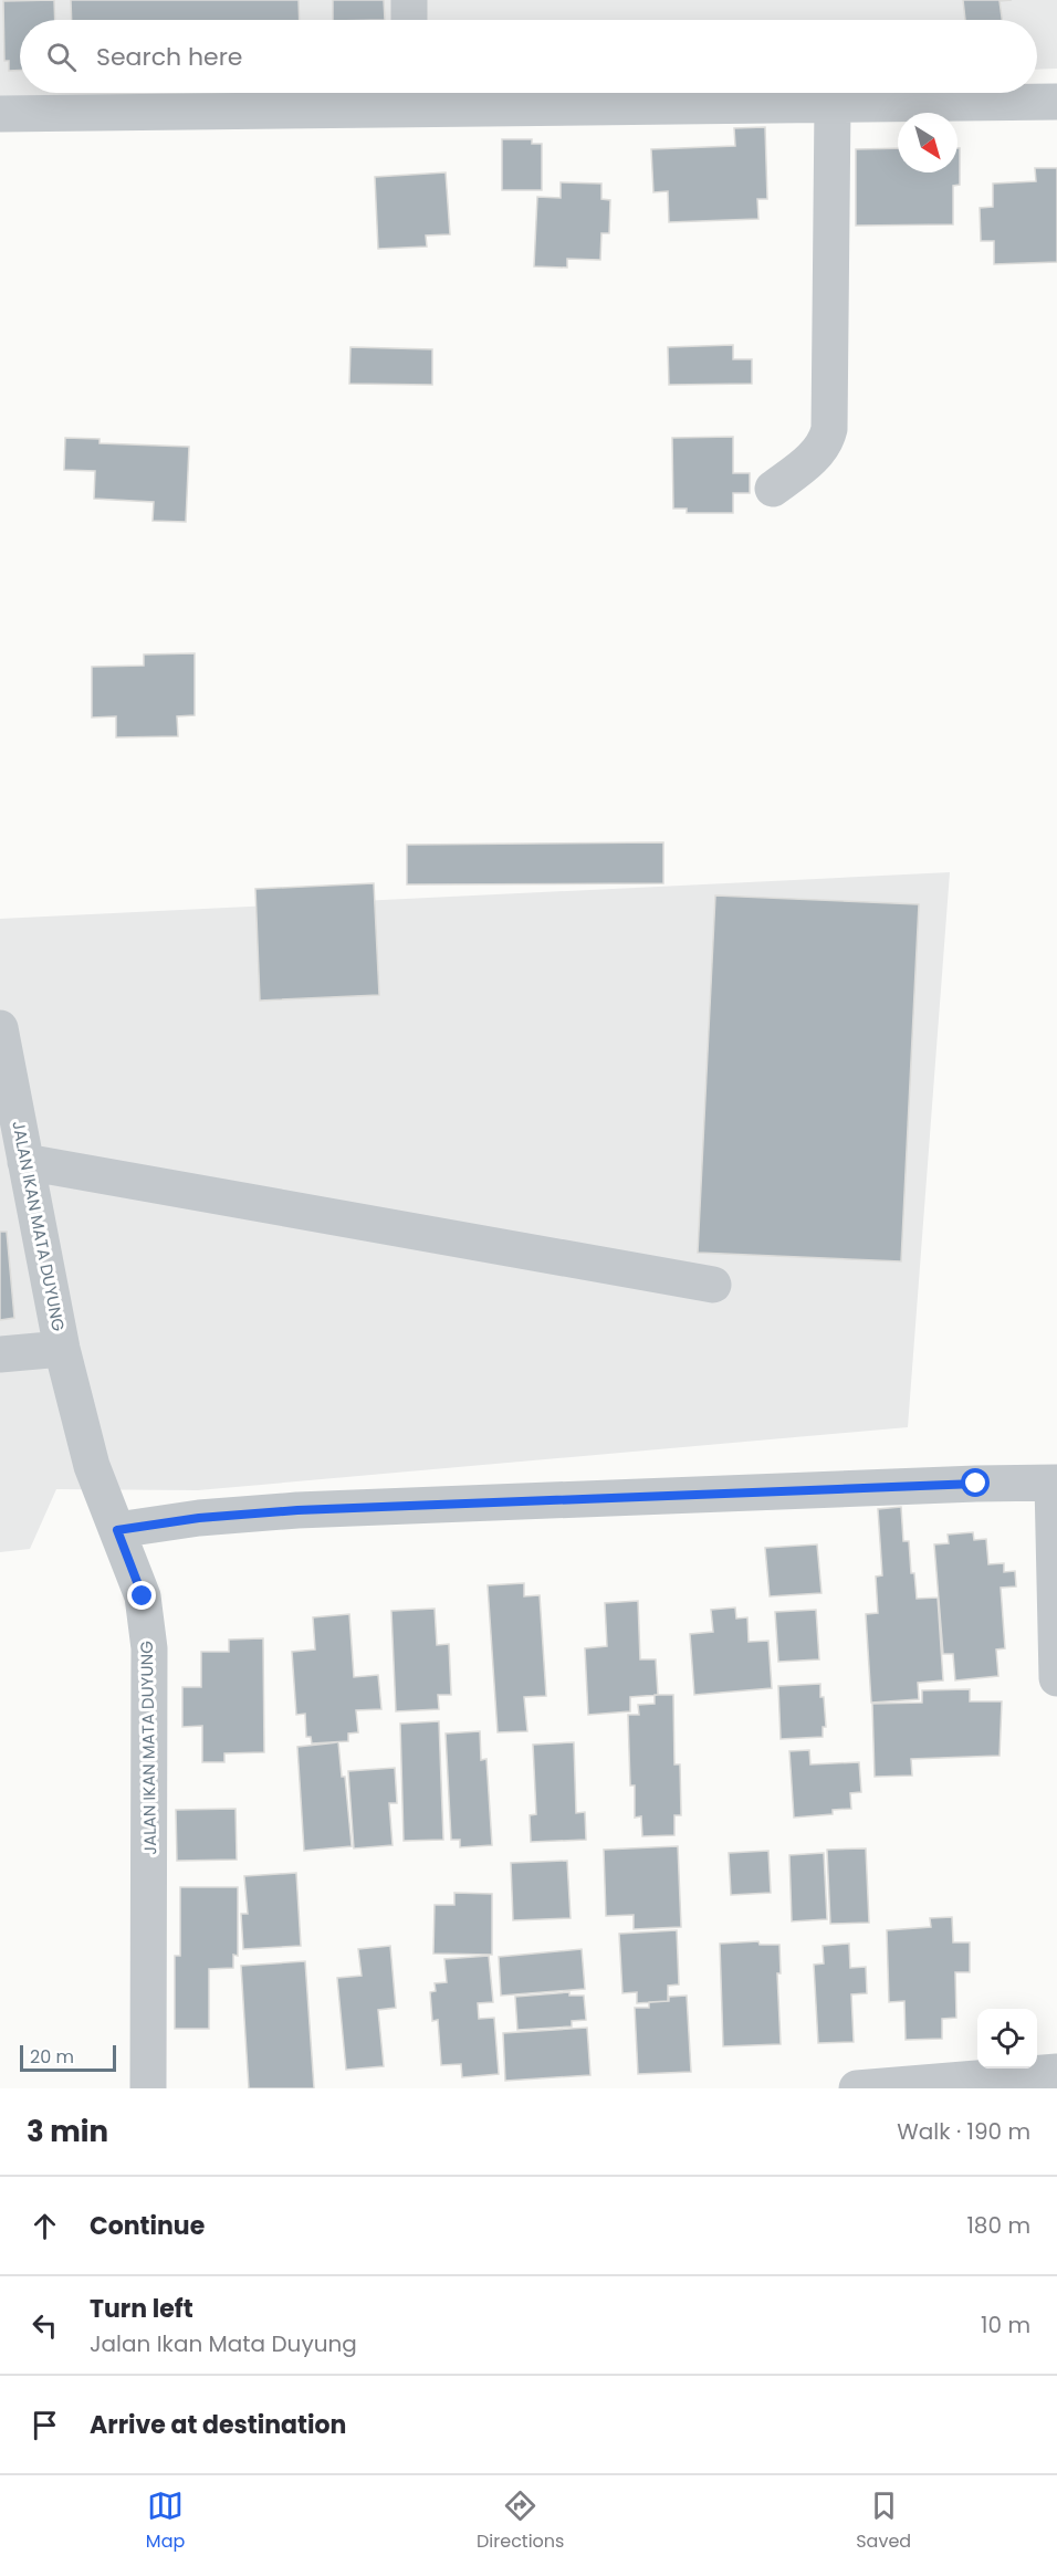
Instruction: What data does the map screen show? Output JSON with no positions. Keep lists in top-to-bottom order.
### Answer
{
  "streets": {
    "street": ["JALAN IKAN MATA DUYUNG"]
  },
  "scale_bar": "20 m",
  "north": "bottom right",
  "page": {
    "search": "Search here",
    "scale": "20 m",
    "heading": ["3 min", "Walk · 190 m"],
    "list": [
      ["Continue", "180 m"],
      ["Turn left", "Jalan Ikan Mata Duyung", "10 m"],
      "Arrive at destination"
    ],
    "nav": ["Map", "Directions", "Saved"]
  }
}
